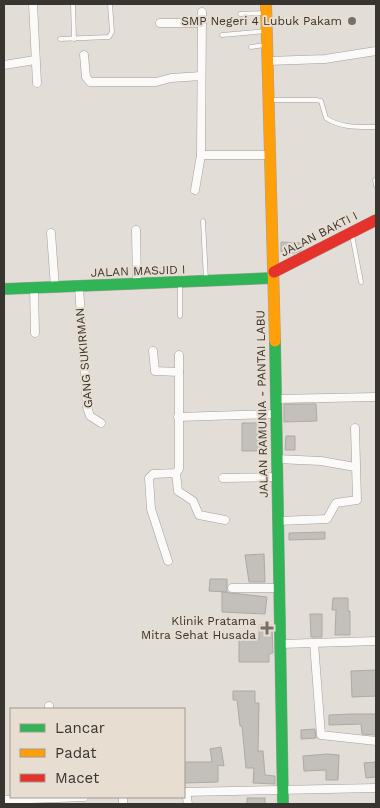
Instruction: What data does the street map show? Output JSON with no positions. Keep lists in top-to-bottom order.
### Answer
{
  "streets": {
    "main road": ["JALAN BAKTI I", "JALAN MASJID I", "JALAN RAMUNIA - PANTAI LABU"],
    "street": ["GANG SUKIRMAN"]
  },
  "crossings": [
    ["JALAN BAKTI I", "JALAN MASJID I"],
    ["JALAN BAKTI I", "JALAN RAMUNIA - PANTAI LABU"],
    ["JALAN MASJID I", "GANG SUKIRMAN"],
    ["JALAN MASJID I", "JALAN RAMUNIA - PANTAI LABU"]
  ],
  "places": {
    "other": ["SMP Negeri 4 Lubuk Pakam"],
    "health": ["Klinik Pratama Mitra Sehat Husada"]
  },
  "legend": ["Lancar", "Padat", "Macet"]
}
